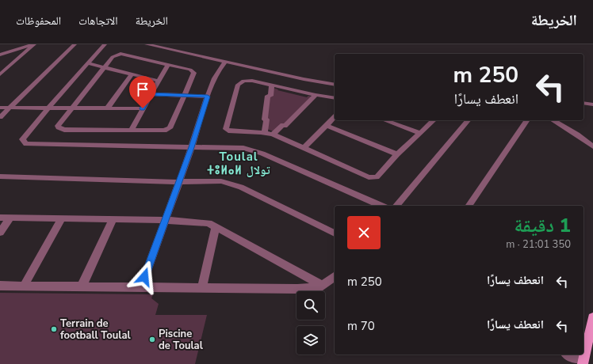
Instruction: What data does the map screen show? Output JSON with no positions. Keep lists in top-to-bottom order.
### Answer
{
  "districts": ["Toulal ⵜⵓⵍⴰⵍ تولال"],
  "places": ["Terrain de football Toulal", "Piscine de Toulal"],
  "page": {
    "header": "الخريطة",
    "nav": ["الخريطة", "الاتجاهات", "المحفوظات"],
    "turn": ["250 m", "انعطف يسارًا"],
    "heading": ["1 دقيقة", "350 m · 21:01"],
    "list": [
      {
        "name": "انعطف يسارًا",
        "value": "250 m"
      },
      {
        "name": "انعطف يسارًا",
        "value": "70 m"
      }
    ]
  }
}
